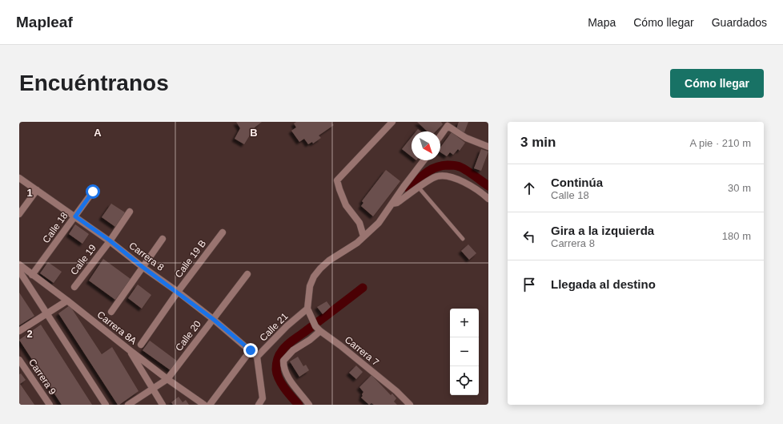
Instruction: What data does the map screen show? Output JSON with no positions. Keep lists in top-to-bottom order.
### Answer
{
  "streets": {
    "street": [
      "Calle 18",
      "Carrera 8",
      "Calle 19 B",
      "Calle 19",
      "Calle 21",
      "Carrera 8A",
      "Calle 20",
      "Carrera 7",
      "Carrera 9"
    ]
  },
  "crossings": [
    ["Calle 18", "Carrera 8"],
    ["Calle 18", "Carrera 8A"],
    ["Carrera 8", "Calle 19 B"],
    ["Carrera 8", "Calle 19"],
    ["Carrera 8", "Calle 21"],
    ["Carrera 8", "Calle 20"],
    ["Calle 21", "Carrera 7"],
    ["Carrera 8A", "Calle 20"]
  ],
  "north": "bottom right",
  "page": {
    "header": "Mapleaf",
    "nav": ["Mapa", "Cómo llegar", "Guardados"],
    "buttons": "Cómo llegar",
    "title": "Encuéntranos",
    "heading": ["3 min", "A pie · 210 m"],
    "list": [
      ["Continúa", "Calle 18", "30 m"],
      ["Gira a la izquierda", "Carrera 8", "180 m"],
      "Llegada al destino"
    ],
    "map_buttons": ["+", "−"]
  },
  "grid": {
    "columns": ["A", "B"],
    "rows": ["1", "2"]
  }
}
